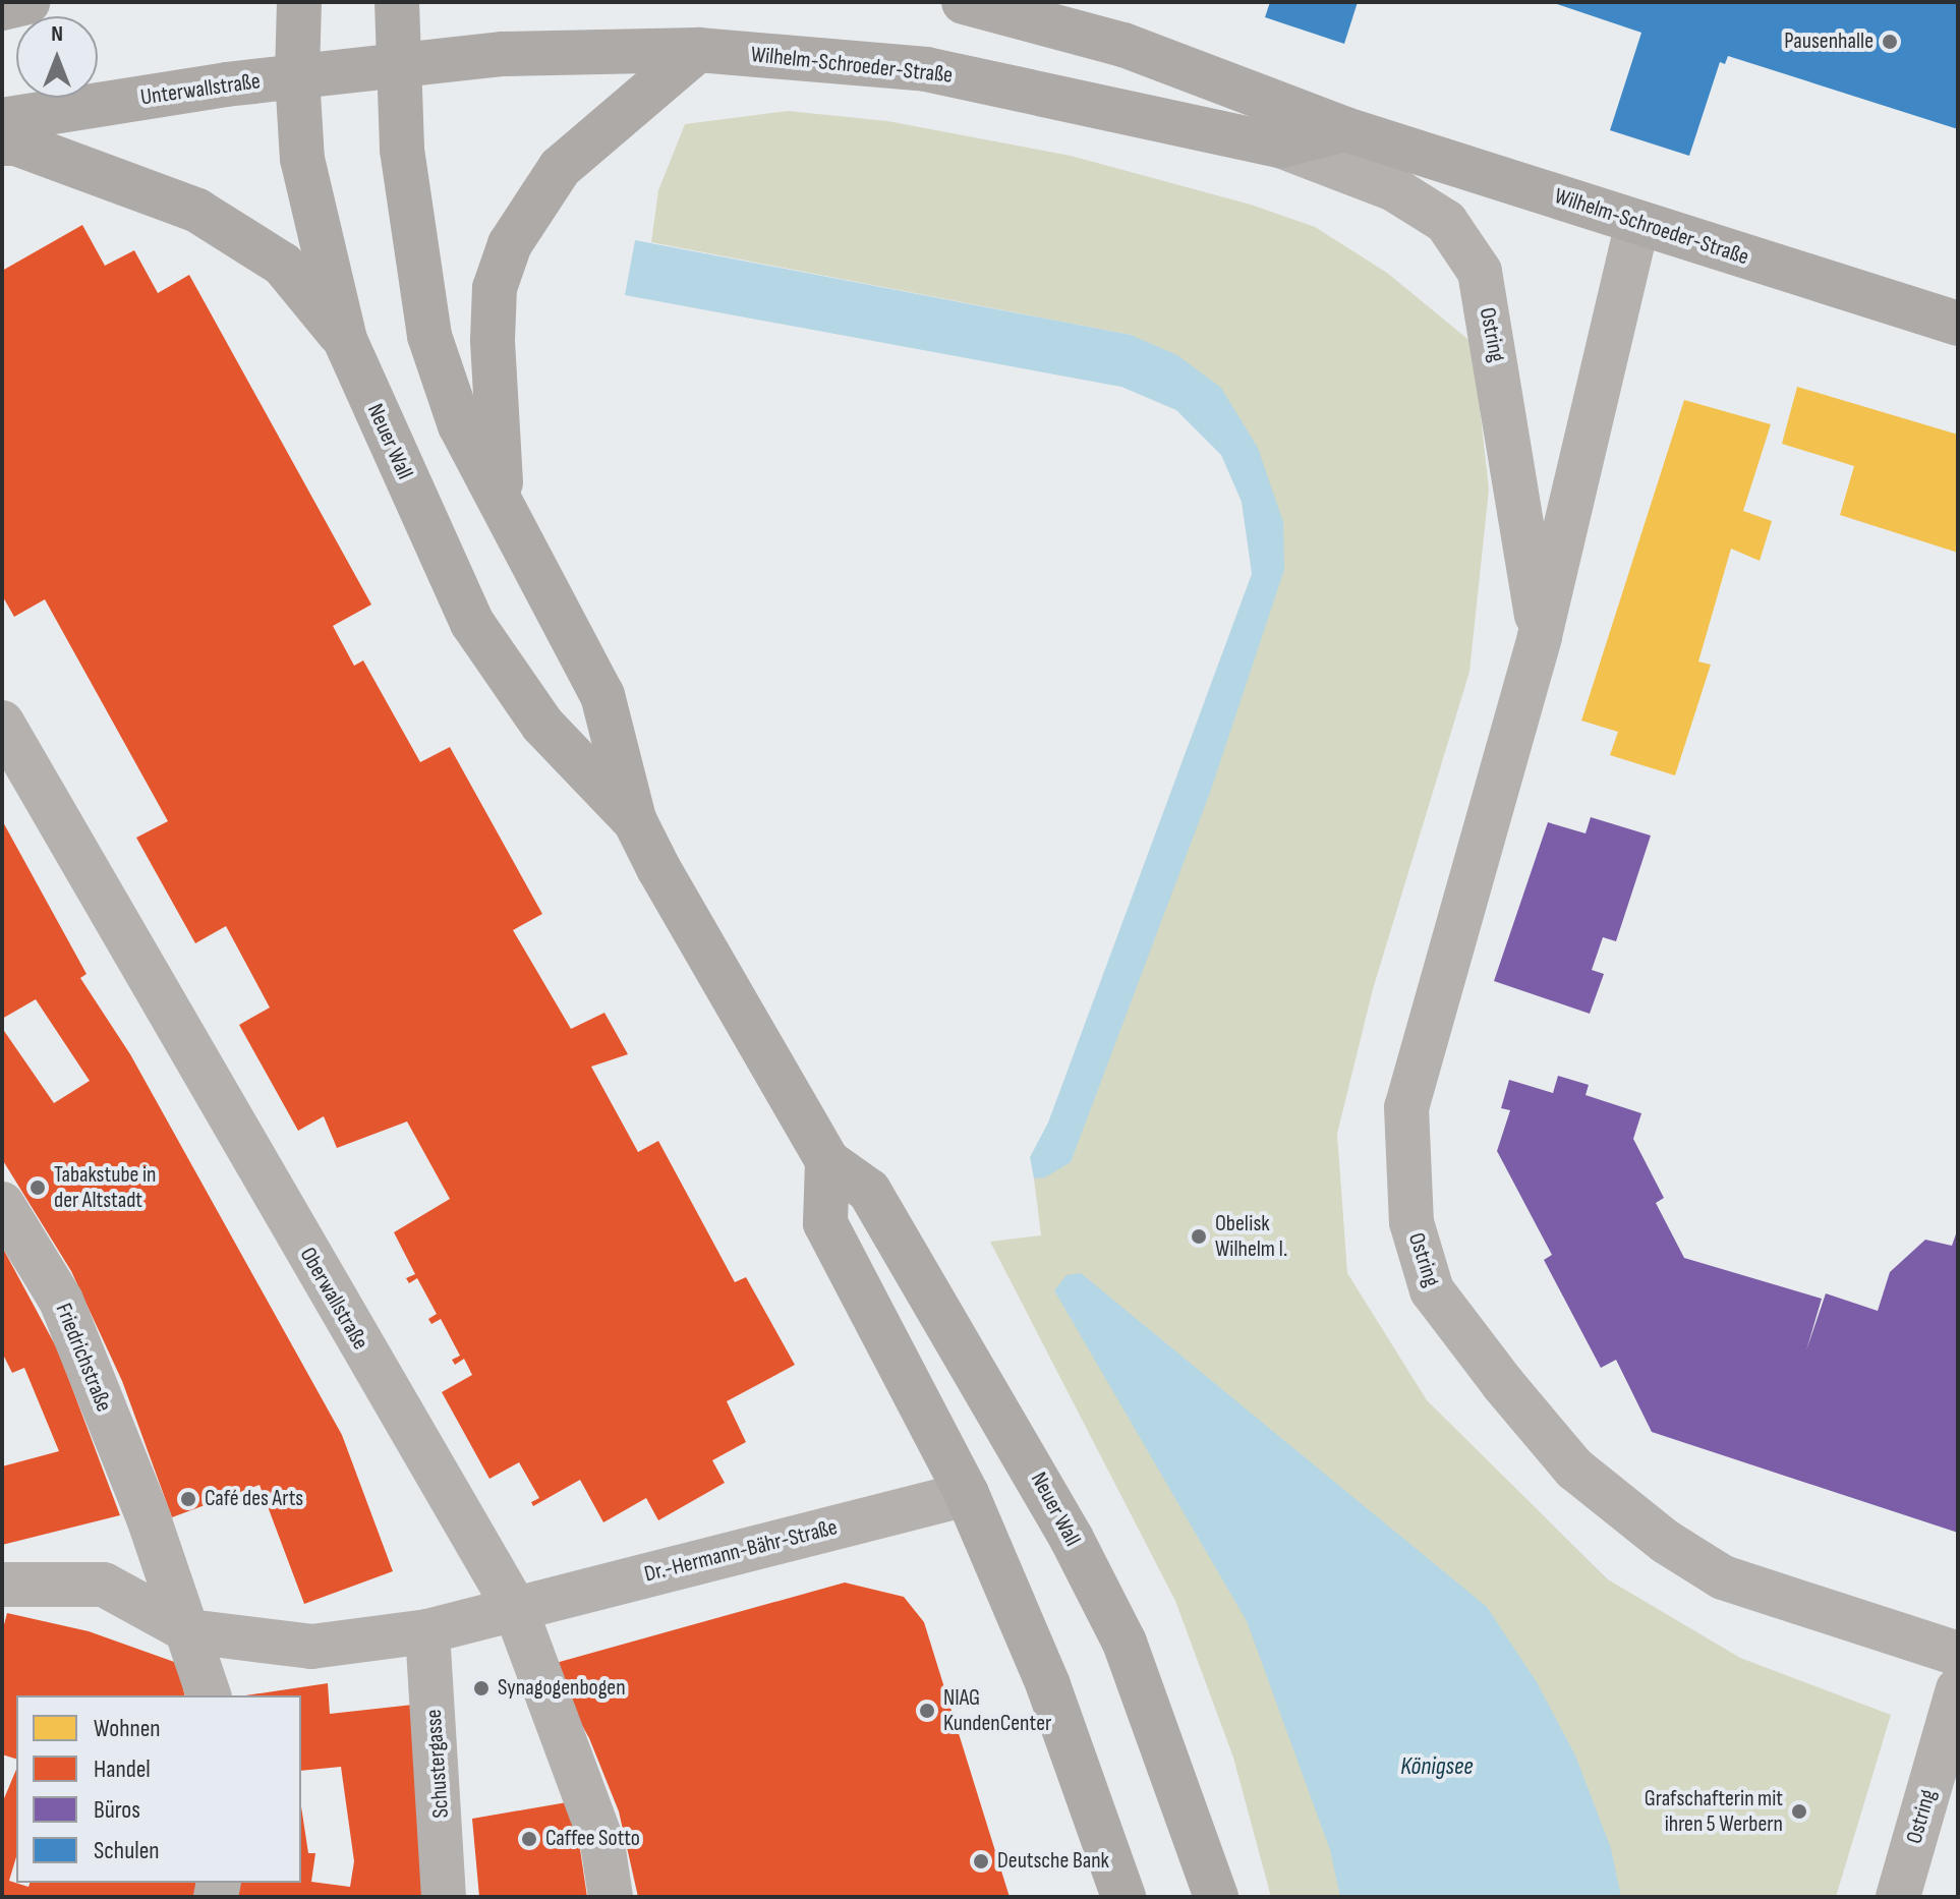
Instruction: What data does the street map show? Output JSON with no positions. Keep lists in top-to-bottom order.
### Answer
{
  "streets": {
    "main road": ["Wilhelm-Schroeder-Straße", "Unterwallstraße", "Neuer Wall"],
    "street": [
      "Ostring",
      "Oberwallstraße",
      "Friedrichstraße",
      "Dr.-Hermann-Bähr-Straße",
      "Schustergasse"
    ]
  },
  "crossings": [
    ["Wilhelm-Schroeder-Straße", "Unterwallstraße"],
    ["Wilhelm-Schroeder-Straße", "Ostring"],
    ["Wilhelm-Schroeder-Straße", "Neuer Wall"],
    ["Unterwallstraße", "Neuer Wall"],
    ["Oberwallstraße", "Dr.-Hermann-Bähr-Straße"],
    ["Friedrichstraße", "Dr.-Hermann-Bähr-Straße"],
    ["Dr.-Hermann-Bähr-Straße", "Schustergasse"]
  ],
  "water": ["Königsee"],
  "places": [
    "Pausenhalle",
    "Tabakstube in der Altstadt",
    "Obelisk Wilhelm I.",
    "Café des Arts",
    "Synagogenbogen",
    "NIAG KundenCenter",
    "Grafschafterin mit ihren 5 Werbern",
    "Caffee Sotto",
    "Deutsche Bank"
  ],
  "legend": [
    "Wohnen",
    "Handel",
    "Büros",
    "Schulen"
  ],
  "north": "top"
}
